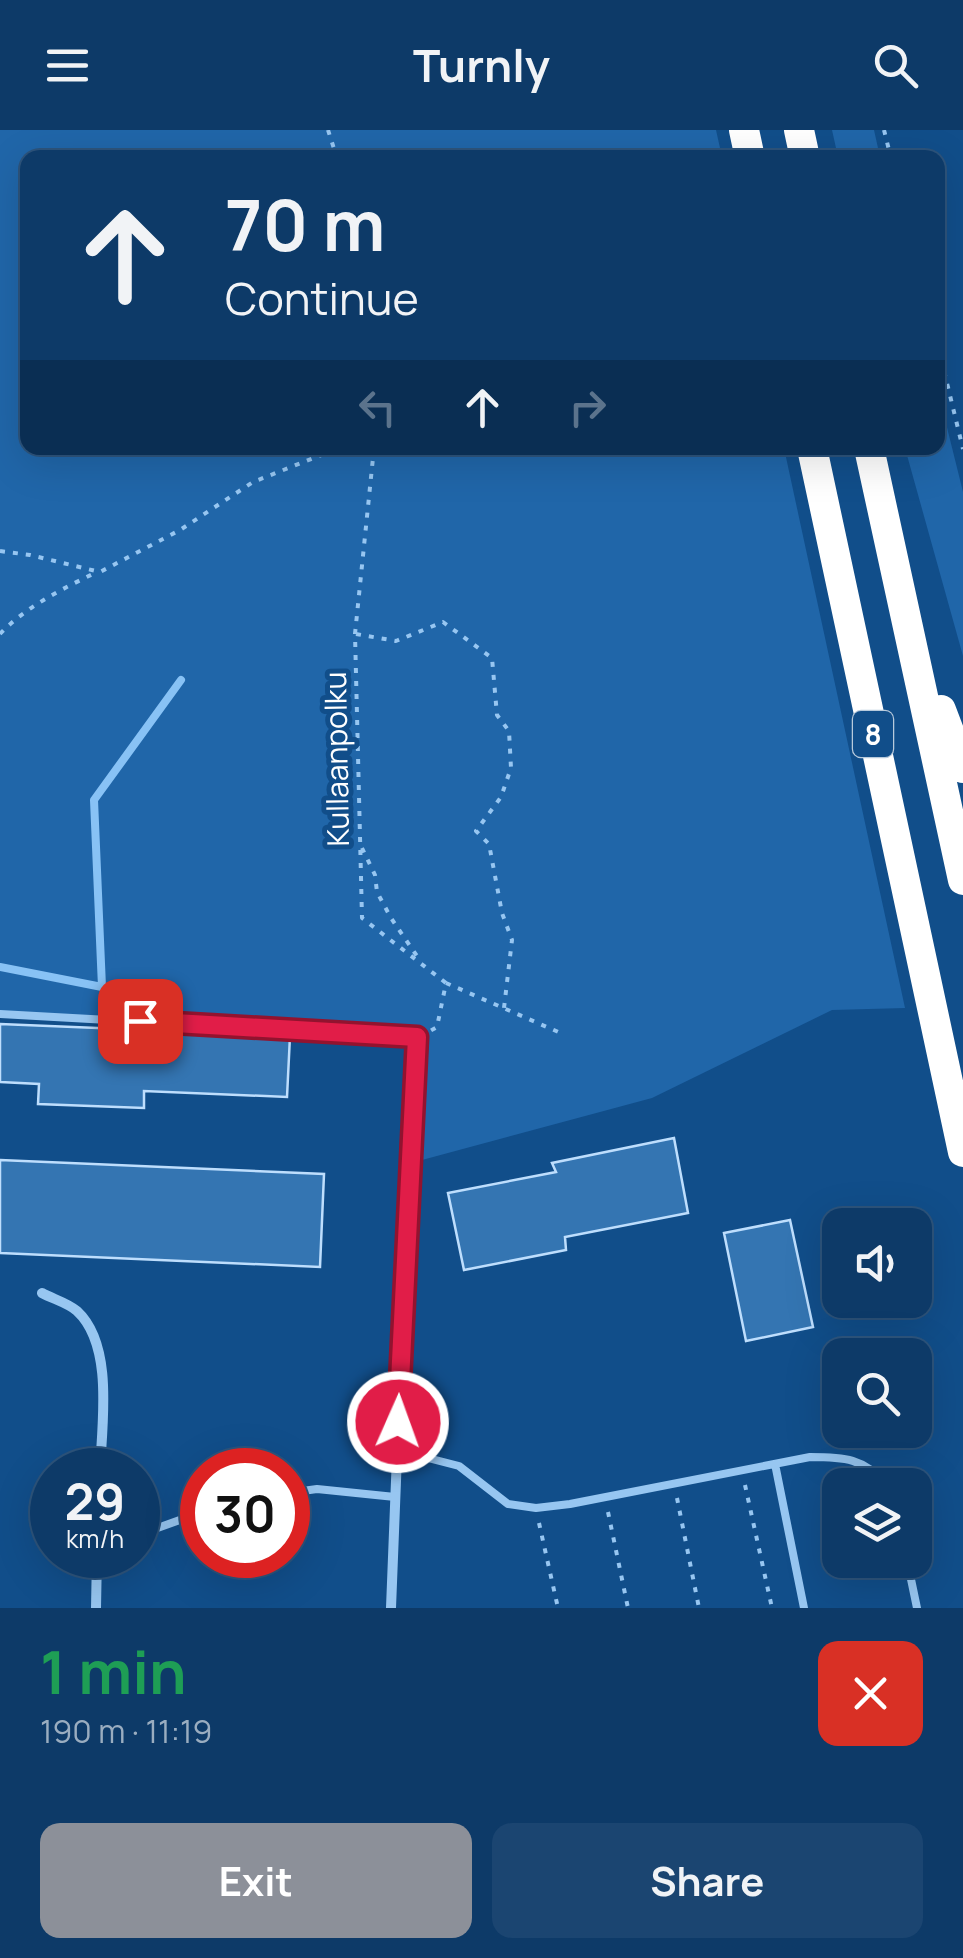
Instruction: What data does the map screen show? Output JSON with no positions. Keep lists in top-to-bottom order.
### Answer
{
  "streets": {
    "highway": ["8"],
    "path": ["Kullaanpolku"]
  },
  "page": {
    "header": "Turnly",
    "turn": ["70 m", "Continue"],
    "speed": "29 km/h",
    "limit": "30",
    "heading": ["1 min", "190 m · 11:19"],
    "buttons": ["Exit", "Share"]
  }
}
